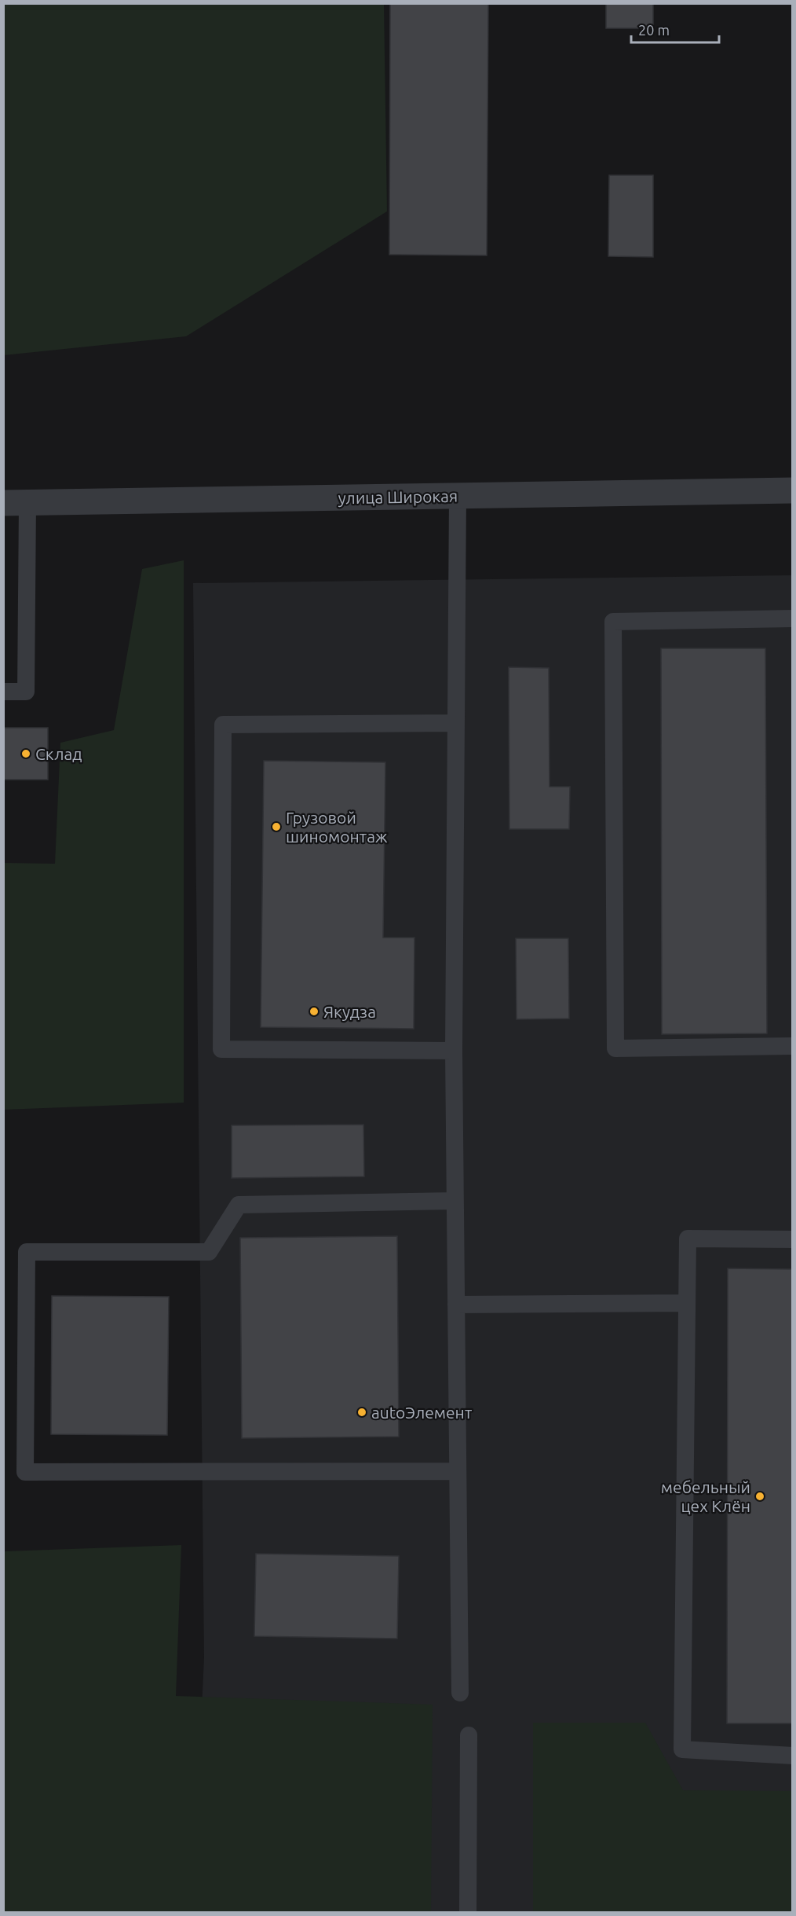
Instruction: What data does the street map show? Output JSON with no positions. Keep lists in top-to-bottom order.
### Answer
{
  "streets": {
    "street": ["улица Широкая"]
  },
  "places": [
    "Склад",
    "Грузовой шиномонтаж",
    "Якудза",
    "autoЭлемент",
    "мебельный цех Клён"
  ],
  "scale_bar": "20 m"
}
